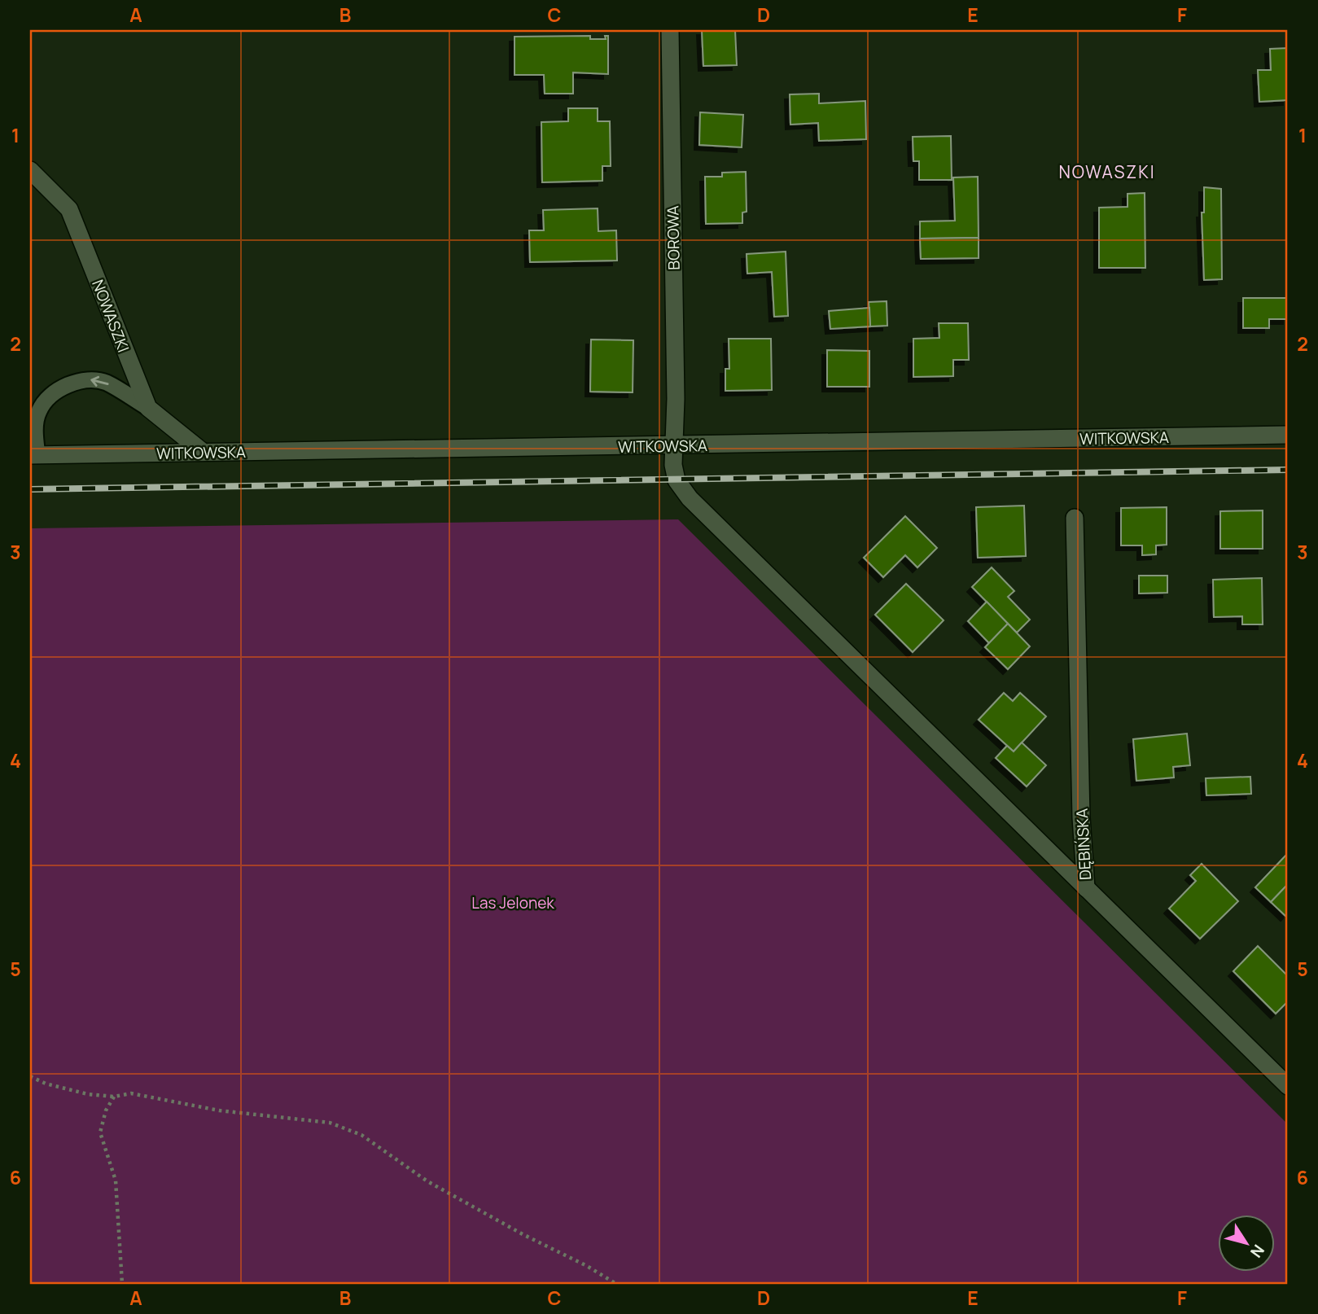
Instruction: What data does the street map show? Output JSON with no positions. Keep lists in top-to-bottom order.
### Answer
{
  "streets": {
    "street": [
      "BOROWA",
      "NOWASZKI",
      "WITKOWSKA",
      "DĘBIŃSKA"
    ]
  },
  "crossings": [
    ["BOROWA", "WITKOWSKA"],
    ["BOROWA", "DĘBIŃSKA"],
    ["NOWASZKI", "WITKOWSKA"]
  ],
  "districts": ["NOWASZKI"],
  "parks": ["Las Jelonek"],
  "north": "bottom right",
  "grid": {
    "columns": [
      "A",
      "B",
      "C",
      "D",
      "E",
      "F"
    ],
    "rows": [
      "1",
      "2",
      "3",
      "4",
      "5",
      "6"
    ]
  }
}
